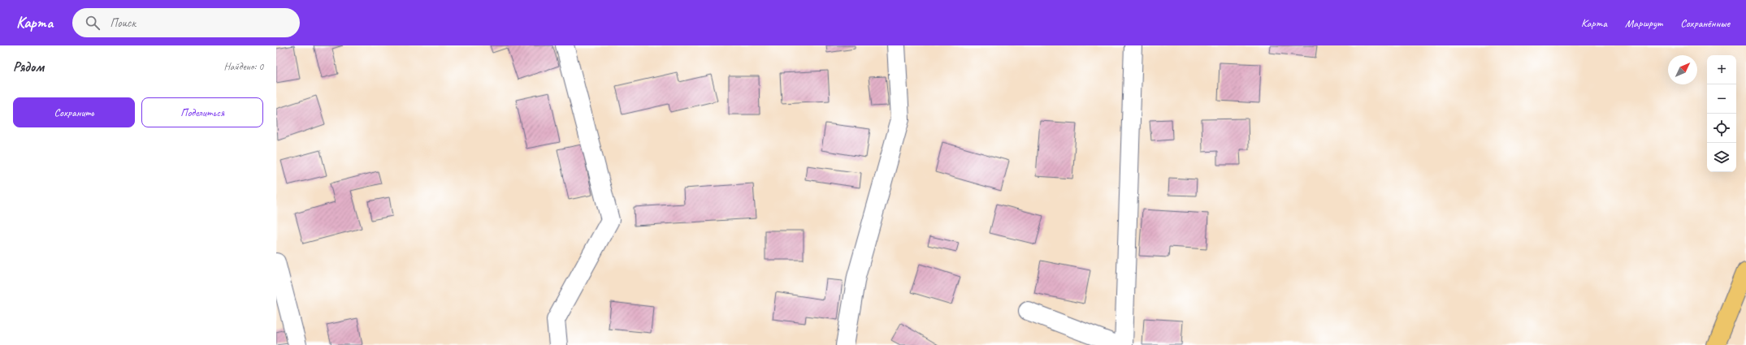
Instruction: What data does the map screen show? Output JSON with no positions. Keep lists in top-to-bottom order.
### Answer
{
  "north": "top right",
  "page": {
    "header": "Карта",
    "search": "Поиск",
    "nav": ["Карта", "Маршрут", "Сохранённые"],
    "heading": ["Рядом", "Найдено: 0"],
    "map_buttons": ["+", "−"],
    "buttons": ["Сохранить", "Поделиться"]
  }
}
